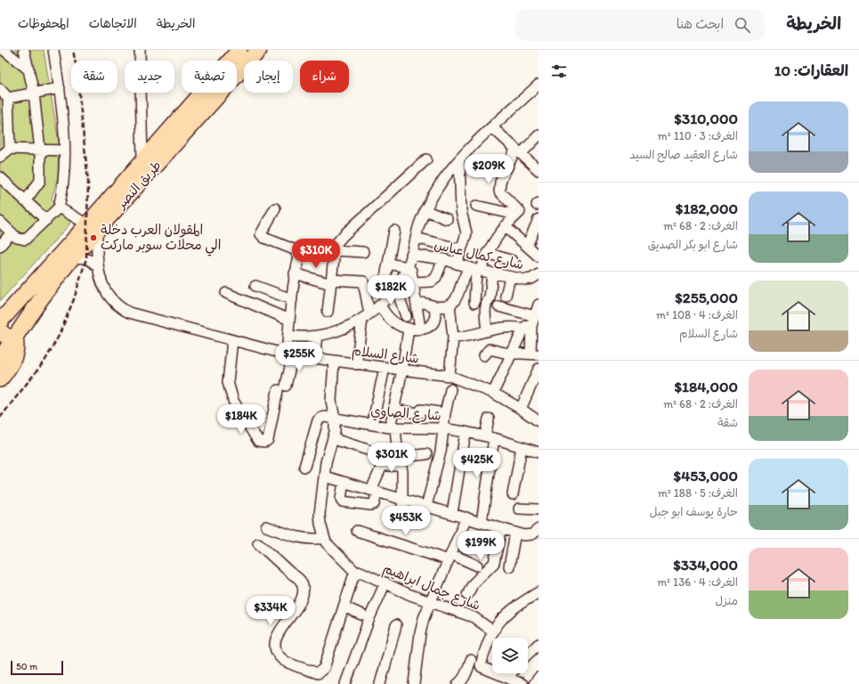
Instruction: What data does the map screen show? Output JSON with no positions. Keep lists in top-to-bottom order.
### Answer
{
  "streets": {
    "highway": ["طريق النصر"],
    "street": [
      "شارع كمال عباس",
      "شارع السلام",
      "شارع الصاوي",
      "شارع جمال ابراهيم"
    ]
  },
  "crossings": [
    ["طريق النصر", "شارع السلام"]
  ],
  "places": ["المقولان العرب دخلة الي محلات سوبر ماركت"],
  "scale_bar": "50 m",
  "page": {
    "header": "الخريطة",
    "search": "ابحث هنا",
    "nav": ["الخريطة", "الاتجاهات", "المحفوظات"],
    "heading": "العقارات: 10",
    "chip": [
      "شراء",
      "إيجار",
      "تصفية",
      "جديد",
      "شقة"
    ],
    "list": [
      {
        "name": "$310,000",
        "note": "الغرف: 3 · 110 m² · شارع العقيد صالح السيد"
      },
      {
        "name": "$182,000",
        "note": "الغرف: 2 · 68 m² · شارع ابو بكر الصديق"
      },
      {
        "name": "$255,000",
        "note": "الغرف: 4 · 108 m² · شارع السلام"
      },
      {
        "name": "$184,000",
        "note": "الغرف: 2 · 68 m² · شقة"
      },
      {
        "name": "$453,000",
        "note": "الغرف: 5 · 188 m² · حارة يوسف ابو جبل"
      },
      {
        "name": "$334,000",
        "note": "الغرف: 4 · 136 m² · منزل"
      }
    ],
    "price": [
      "$209K",
      "$310K",
      "$182K",
      "$255K",
      "$184K",
      "$301K",
      "$425K",
      "$453K",
      "$199K",
      "$334K"
    ],
    "scale": "50 m"
  }
}
